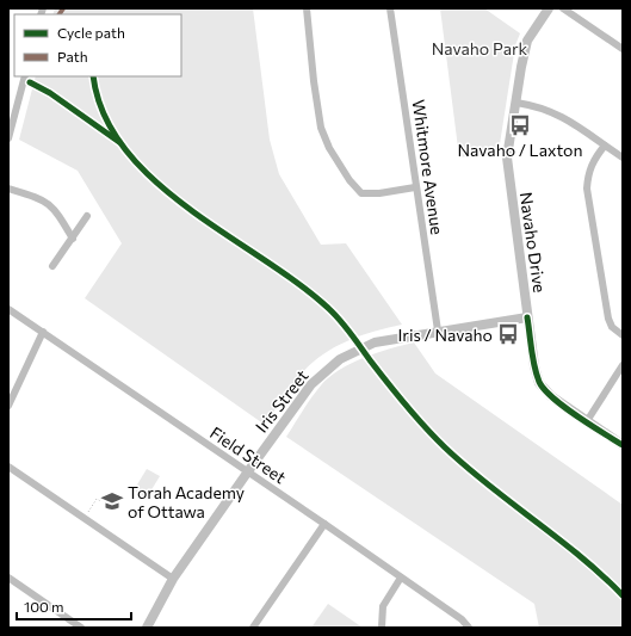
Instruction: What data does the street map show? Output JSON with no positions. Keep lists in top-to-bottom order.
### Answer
{
  "streets": {
    "street": [
      "Whitmore Avenue",
      "Navaho Drive",
      "Iris Street",
      "Field Street"
    ]
  },
  "crossings": [
    ["Whitmore Avenue", "Iris Street"],
    ["Navaho Drive", "Iris Street"],
    ["Iris Street", "Field Street"]
  ],
  "parks": ["Navaho Park"],
  "places": {
    "bus stop": ["Navaho / Laxton", "Iris / Navaho"],
    "school or university": ["Torah Academy of Ottawa"]
  },
  "legend": ["Cycle path", "Path"],
  "scale_bar": "100 m"
}
